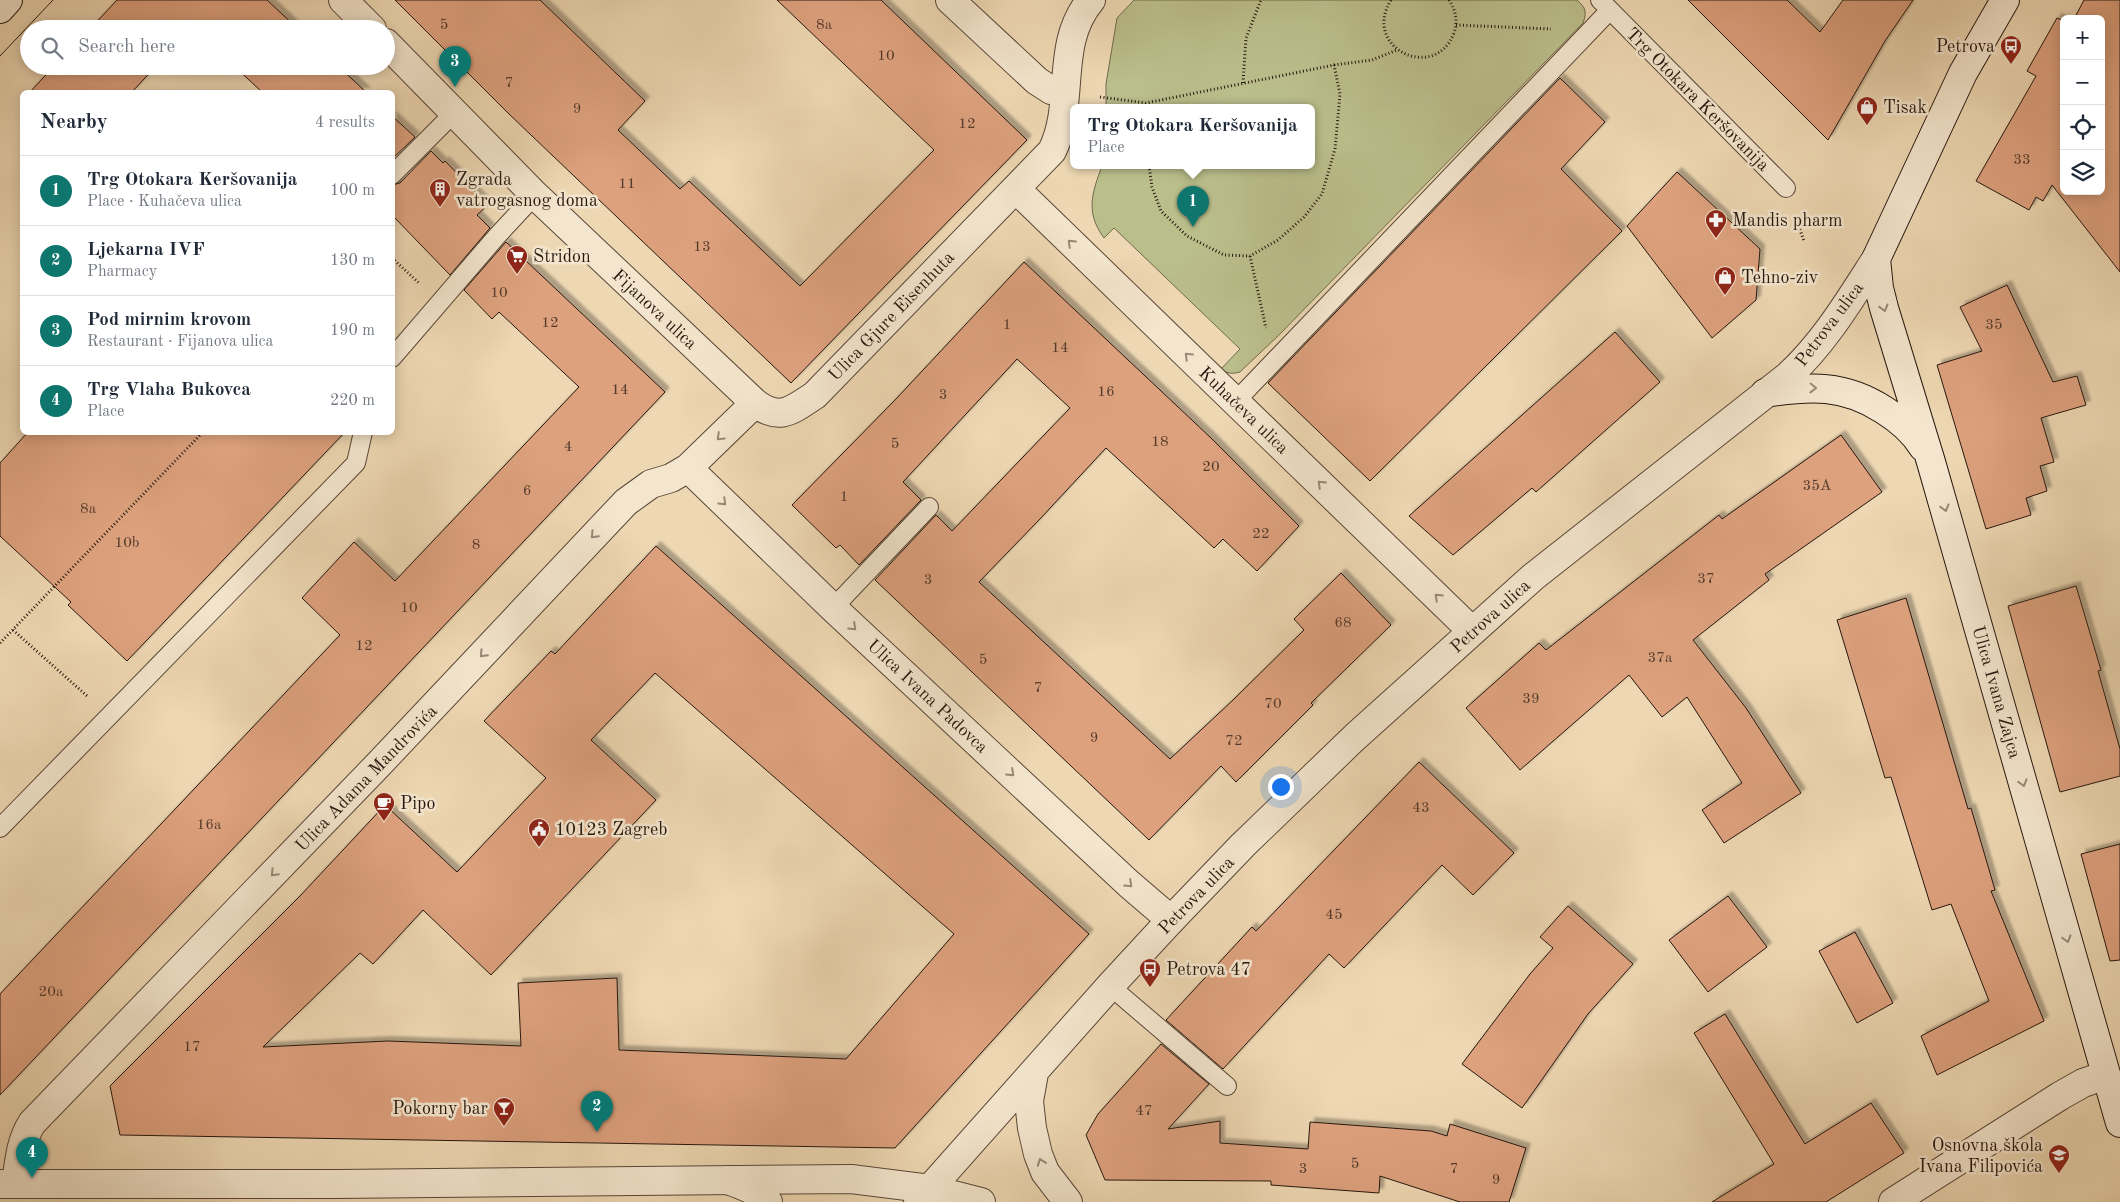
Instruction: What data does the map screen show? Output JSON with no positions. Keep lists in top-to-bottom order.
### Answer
{
  "streets": {
    "street": [
      "Fijanova ulica",
      "Ulica Gjure Eisenhuta",
      "Petrova ulica",
      "Kuhačeva ulica",
      "Ulica Ivana Zajca",
      "Ulica Ivana Padovca",
      "Ulica Adama Mandrovića"
    ],
    "lane": ["Trg Otokara Keršovanija"]
  },
  "crossings": [
    ["Trg Otokara Keršovanija", "Kuhačeva ulica"],
    ["Fijanova ulica", "Ulica Gjure Eisenhuta"],
    ["Fijanova ulica", "Ulica Adama Mandrovića"],
    ["Ulica Gjure Eisenhuta", "Kuhačeva ulica"],
    ["Ulica Gjure Eisenhuta", "Ulica Adama Mandrovića"],
    ["Petrova ulica", "Kuhačeva ulica"],
    ["Petrova ulica", "Ulica Ivana Zajca"],
    ["Petrova ulica", "Ulica Ivana Padovca"],
    ["Ulica Ivana Padovca", "Ulica Adama Mandrovića"]
  ],
  "one_way": [
    "Kuhačeva ulica",
    "Ulica Ivana Zajca",
    "Ulica Ivana Padovca",
    "Ulica Adama Mandrovića"
  ],
  "places": {
    "bus stop": ["Petrova", "Petrova 47"],
    "shop": ["Tisak", "Tehno-ziv"],
    "building": ["Zgrada vatrogasnog doma"],
    "pharmacy": ["Mandis pharm"],
    "supermarket": ["Stridon"],
    "cafe": ["Pipo"],
    "public building": ["10123 Zagreb"],
    "bar": ["Pokorny bar"],
    "school or university": ["Osnovna škola Ivana Filipovića"]
  },
  "house_numbers": [
    "5",
    "8a",
    "10",
    "7",
    "9",
    "12",
    "33",
    "11",
    "13",
    "10",
    "12",
    "1",
    "35",
    "14",
    "14",
    "16",
    "3",
    "18",
    "5",
    "4",
    "20",
    "35A",
    "6",
    "1",
    "8a",
    "22",
    "10b",
    "8",
    "37",
    "3",
    "10",
    "68",
    "12",
    "37a",
    "5",
    "7",
    "39",
    "70",
    "9",
    "72",
    "43",
    "16a",
    "45",
    "20a",
    "17",
    "47",
    "5",
    "3",
    "7",
    "9"
  ],
  "page": {
    "map_buttons": ["+", "−"],
    "search": "Search here",
    "pins": [
      "3",
      "1",
      "2",
      "4"
    ],
    "heading": ["Nearby", "4 results"],
    "popup": ["Trg Otokara Keršovanija", "Place"],
    "list": [
      {
        "mark": "1",
        "name": "Trg Otokara Keršovanija",
        "note": "Place · Kuhačeva ulica",
        "value": "100 m"
      },
      {
        "mark": "2",
        "name": "Ljekarna IVF",
        "note": "Pharmacy",
        "value": "130 m"
      },
      {
        "mark": "3",
        "name": "Pod mirnim krovom",
        "note": "Restaurant · Fijanova ulica",
        "value": "190 m"
      },
      {
        "mark": "4",
        "name": "Trg Vlaha Bukovca",
        "note": "Place",
        "value": "220 m"
      }
    ]
  }
}
